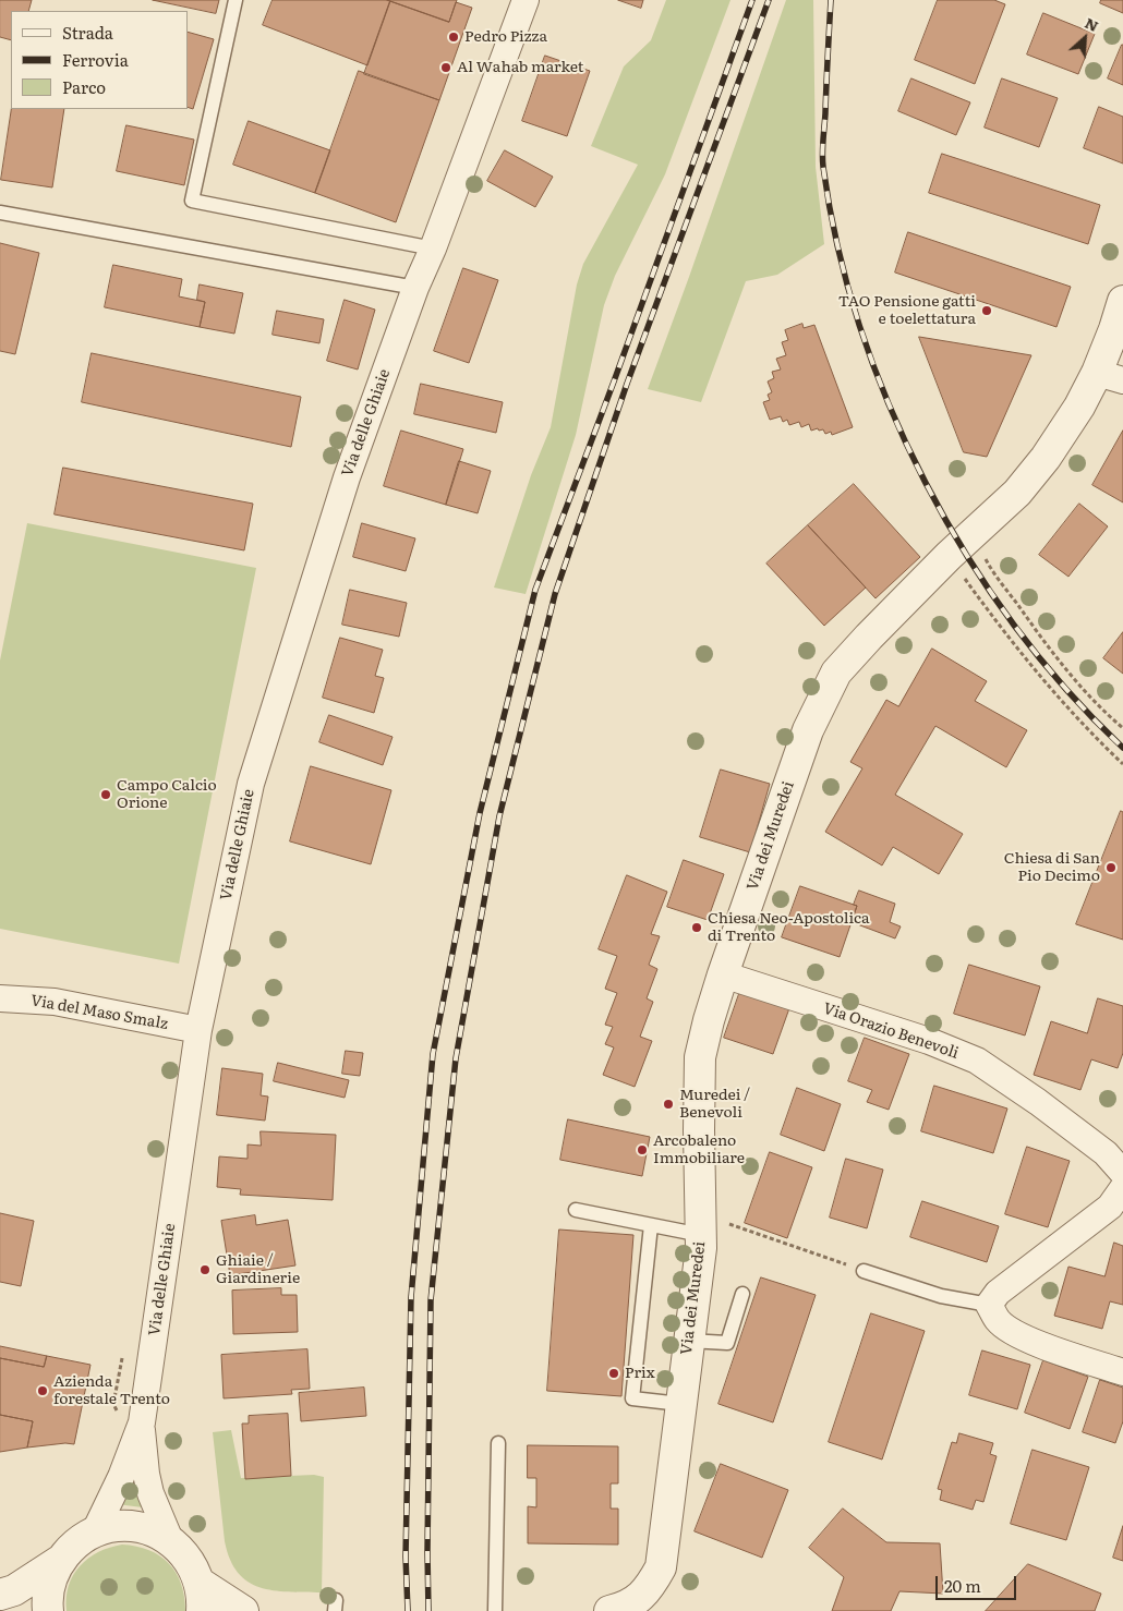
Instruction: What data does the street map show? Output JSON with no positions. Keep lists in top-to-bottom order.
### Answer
{
  "streets": {
    "street": [
      "Via delle Ghiaie",
      "Via dei Muredei",
      "Via del Maso Smalz",
      "Via Orazio Benevoli"
    ]
  },
  "crossings": [
    ["Via delle Ghiaie", "Via del Maso Smalz"],
    ["Via dei Muredei", "Via Orazio Benevoli"]
  ],
  "places": [
    "Pedro Pizza",
    "Al Wahab market",
    "TAO Pensione gatti e toelettatura",
    "Campo Calcio Orione",
    "Chiesa di San Pio Decimo",
    "Chiesa Neo-Apostolica di Trento",
    "Muredei / Benevoli",
    "Arcobaleno Immobiliare",
    "Ghiaie / Giardinerie",
    "Prix",
    "Azienda forestale Trento"
  ],
  "legend": ["Strada", "Ferrovia", "Parco"],
  "scale_bar": "20 m",
  "north": "top right"
}
